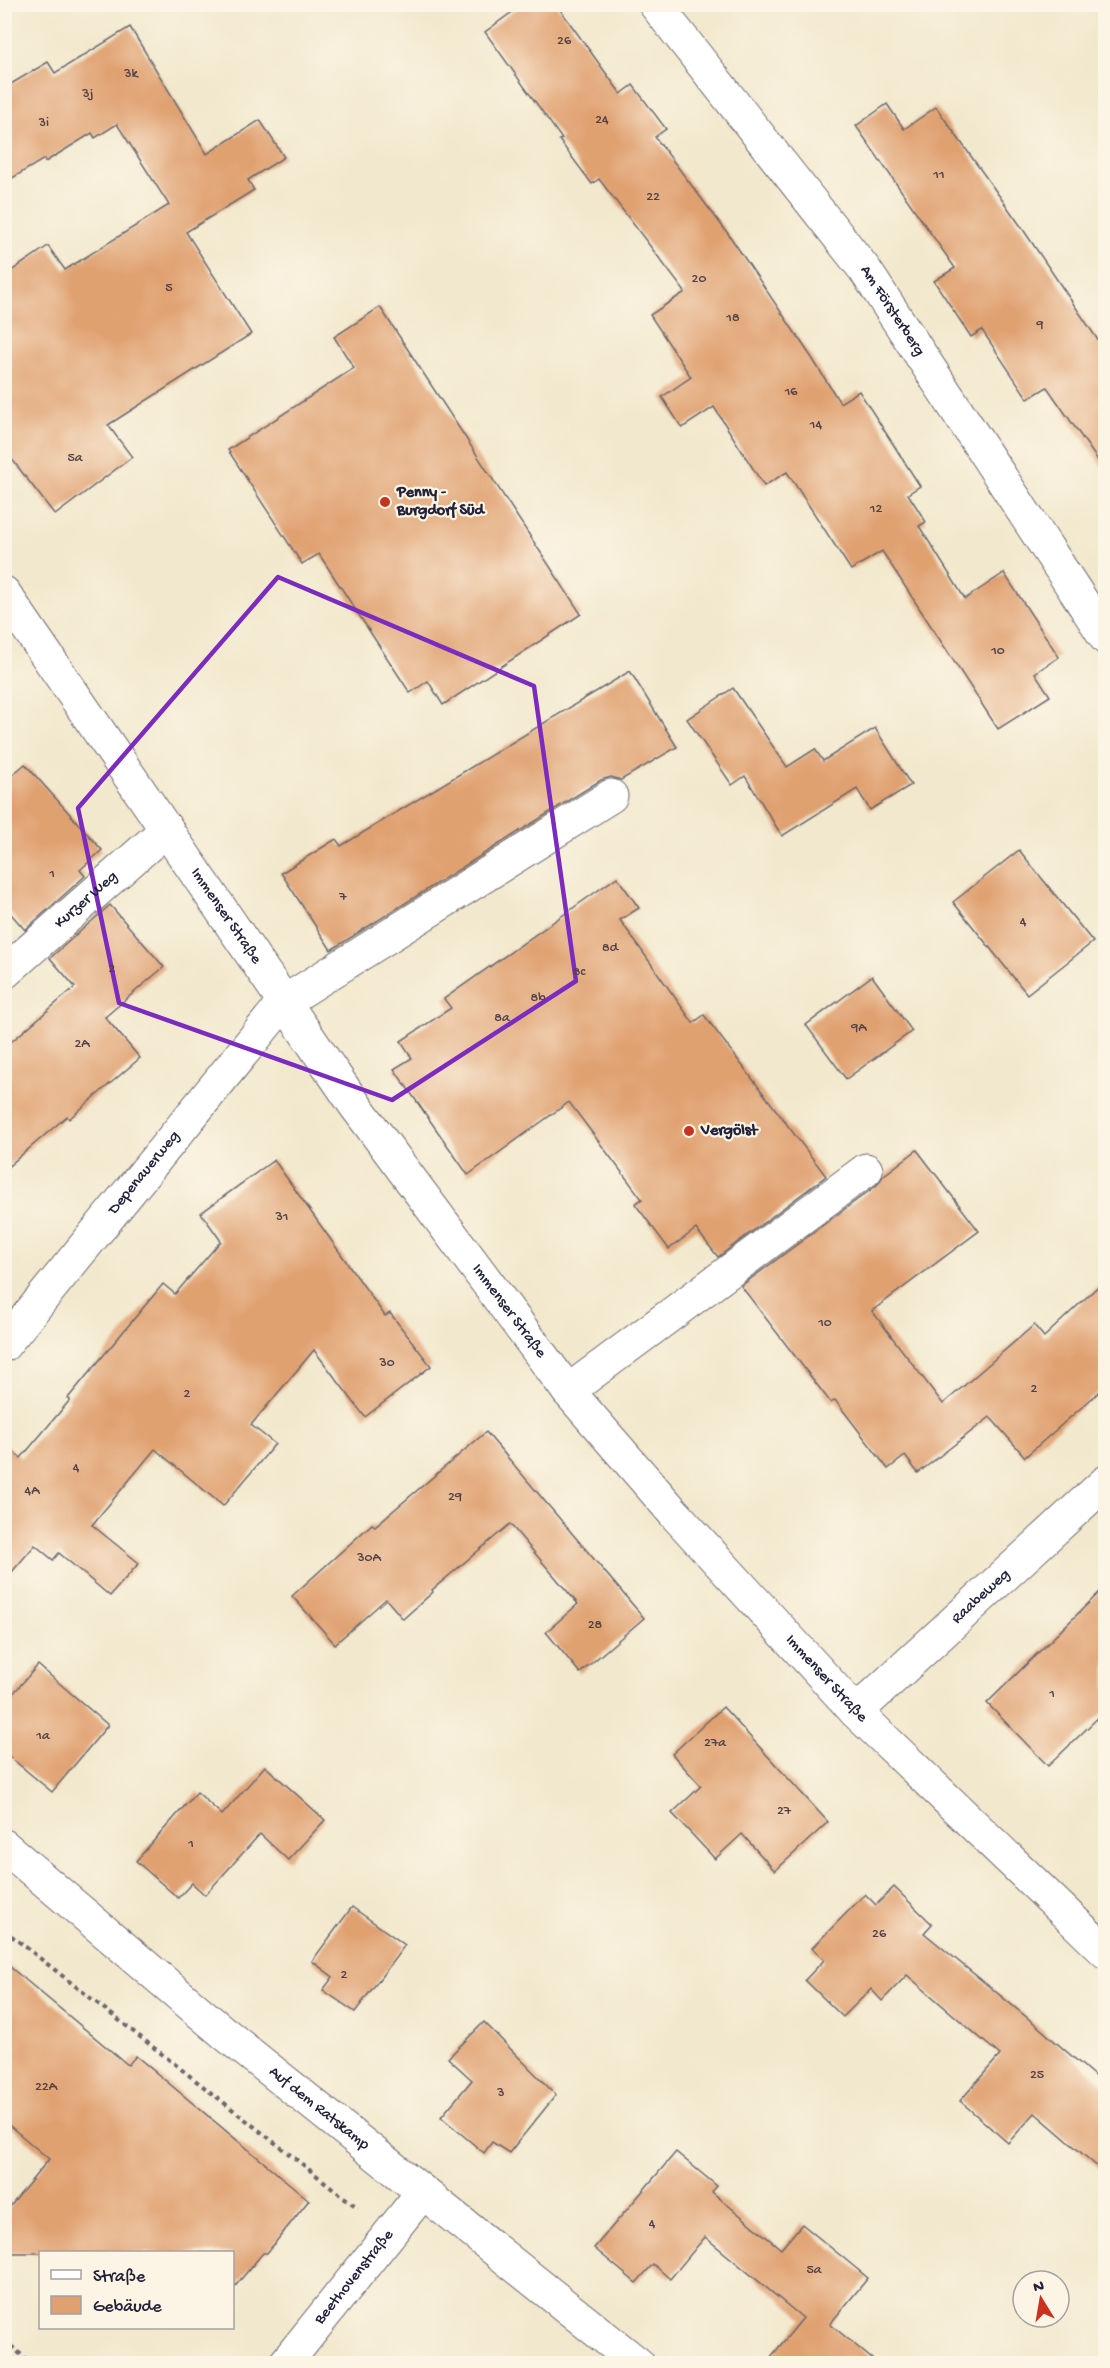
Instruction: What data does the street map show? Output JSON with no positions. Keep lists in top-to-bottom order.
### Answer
{
  "streets": {
    "street": [
      "Am Försterberg",
      "Kurzer Weg",
      "Immenser Straße",
      "Depenauerweg",
      "Raabeweg",
      "Auf dem Ratskamp",
      "Beethovenstraße"
    ]
  },
  "crossings": [
    ["Kurzer Weg", "Immenser Straße"],
    ["Immenser Straße", "Depenauerweg"],
    ["Immenser Straße", "Raabeweg"],
    ["Auf dem Ratskamp", "Beethovenstraße"]
  ],
  "places": ["Penny - Burgdorf Süd", "Vergölst"],
  "house_numbers": [
    "26",
    "3k",
    "3j",
    "24",
    "3i",
    "11",
    "22",
    "20",
    "5",
    "18",
    "9",
    "16",
    "14",
    "5a",
    "12",
    "10",
    "1",
    "7",
    "4",
    "8d",
    "2",
    "8c",
    "8b",
    "8a",
    "9A",
    "2A",
    "31",
    "10",
    "30",
    "2",
    "2",
    "4",
    "4A",
    "29",
    "30A",
    "28",
    "1",
    "1a",
    "27a",
    "27",
    "1",
    "26",
    "2",
    "25",
    "22A",
    "3",
    "4",
    "5a"
  ],
  "legend": ["Straße", "Gebäude"],
  "north": "top"
}
